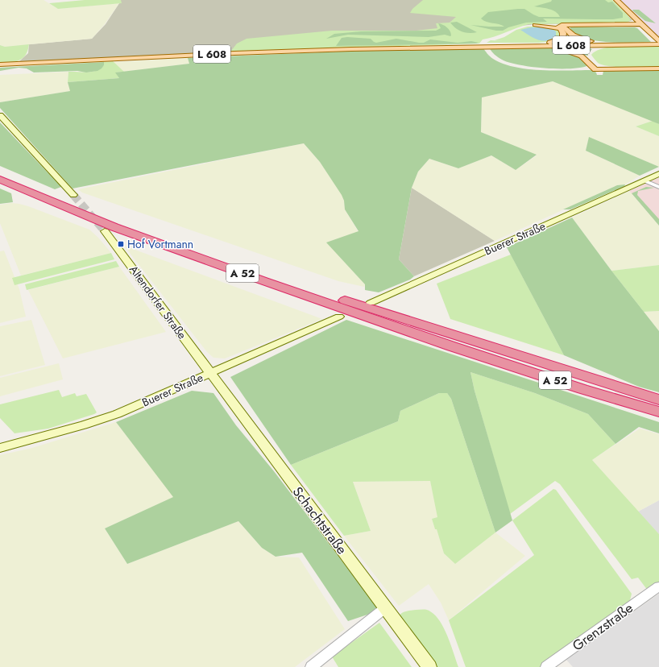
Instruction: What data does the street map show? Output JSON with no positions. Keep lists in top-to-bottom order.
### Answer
{
  "streets": {
    "highway": ["A 52"],
    "main road": ["L 608"],
    "street": [
      "Buerer Straße",
      "Altendorfer Straße",
      "Schachtstraße",
      "Grenzstraße"
    ]
  },
  "crossings": [
    ["Buerer Straße", "Altendorfer Straße"],
    ["Buerer Straße", "Schachtstraße"],
    ["Altendorfer Straße", "Schachtstraße"]
  ],
  "places": {
    "transit": ["Hof Vortmann"]
  }
}
